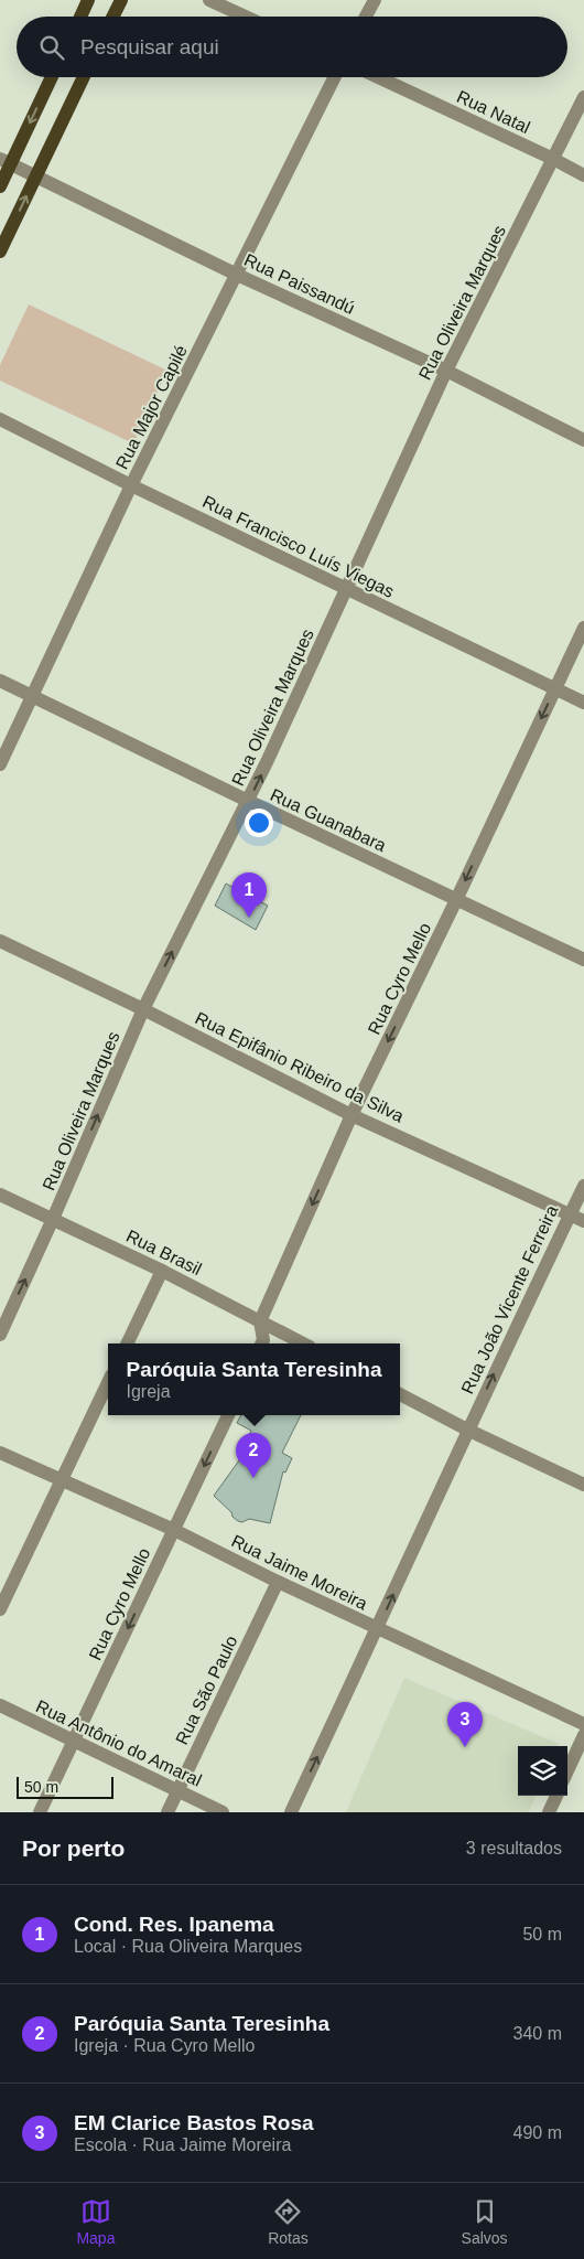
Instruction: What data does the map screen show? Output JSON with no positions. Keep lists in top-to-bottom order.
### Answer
{
  "streets": {
    "street": [
      "Rua Natal",
      "Rua Paissandú",
      "Rua Oliveira Marques",
      "Rua Major Capilé",
      "Rua Francisco Luís Viegas",
      "Rua Guanabara",
      "Rua Cyro Mello",
      "Rua Epifânio Ribeiro da Silva",
      "Rua Brasil",
      "Rua João Vicente Ferreira",
      "Rua Jaime Moreira",
      "Rua São Paulo",
      "Rua Antônio do Amaral"
    ]
  },
  "crossings": [
    ["Rua Natal", "Rua Oliveira Marques"],
    ["Rua Paissandú", "Rua Oliveira Marques"],
    ["Rua Paissandú", "Rua Major Capilé"],
    ["Rua Oliveira Marques", "Rua Francisco Luís Viegas"],
    ["Rua Oliveira Marques", "Rua Guanabara"],
    ["Rua Oliveira Marques", "Rua Epifânio Ribeiro da Silva"],
    ["Rua Oliveira Marques", "Rua Brasil"],
    ["Rua Major Capilé", "Rua Francisco Luís Viegas"],
    ["Rua Major Capilé", "Rua Guanabara"],
    ["Rua Francisco Luís Viegas", "Rua Cyro Mello"],
    ["Rua Guanabara", "Rua Cyro Mello"],
    ["Rua Cyro Mello", "Rua Epifânio Ribeiro da Silva"],
    ["Rua Cyro Mello", "Rua Brasil"],
    ["Rua Cyro Mello", "Rua Jaime Moreira"],
    ["Rua Cyro Mello", "Rua Antônio do Amaral"],
    ["Rua Epifânio Ribeiro da Silva", "Rua João Vicente Ferreira"],
    ["Rua João Vicente Ferreira", "Rua Jaime Moreira"],
    ["Rua Jaime Moreira", "Rua São Paulo"],
    ["Rua São Paulo", "Rua Antônio do Amaral"]
  ],
  "one_way": ["Rua Oliveira Marques", "Rua Cyro Mello", "Rua João Vicente Ferreira"],
  "scale_bar": "50 m",
  "page": {
    "search": "Pesquisar aqui",
    "pins": ["1", "2", "3"],
    "popup": ["Paróquia Santa Teresinha", "Igreja"],
    "scale": "50 m",
    "heading": ["Por perto", "3 resultados"],
    "list": [
      {
        "mark": "1",
        "name": "Cond. Res. Ipanema",
        "note": "Local · Rua Oliveira Marques",
        "value": "50 m"
      },
      {
        "mark": "2",
        "name": "Paróquia Santa Teresinha",
        "note": "Igreja · Rua Cyro Mello",
        "value": "340 m"
      },
      {
        "mark": "3",
        "name": "EM Clarice Bastos Rosa",
        "note": "Escola · Rua Jaime Moreira",
        "value": "490 m"
      }
    ],
    "nav": ["Mapa", "Rotas", "Salvos"]
  }
}
